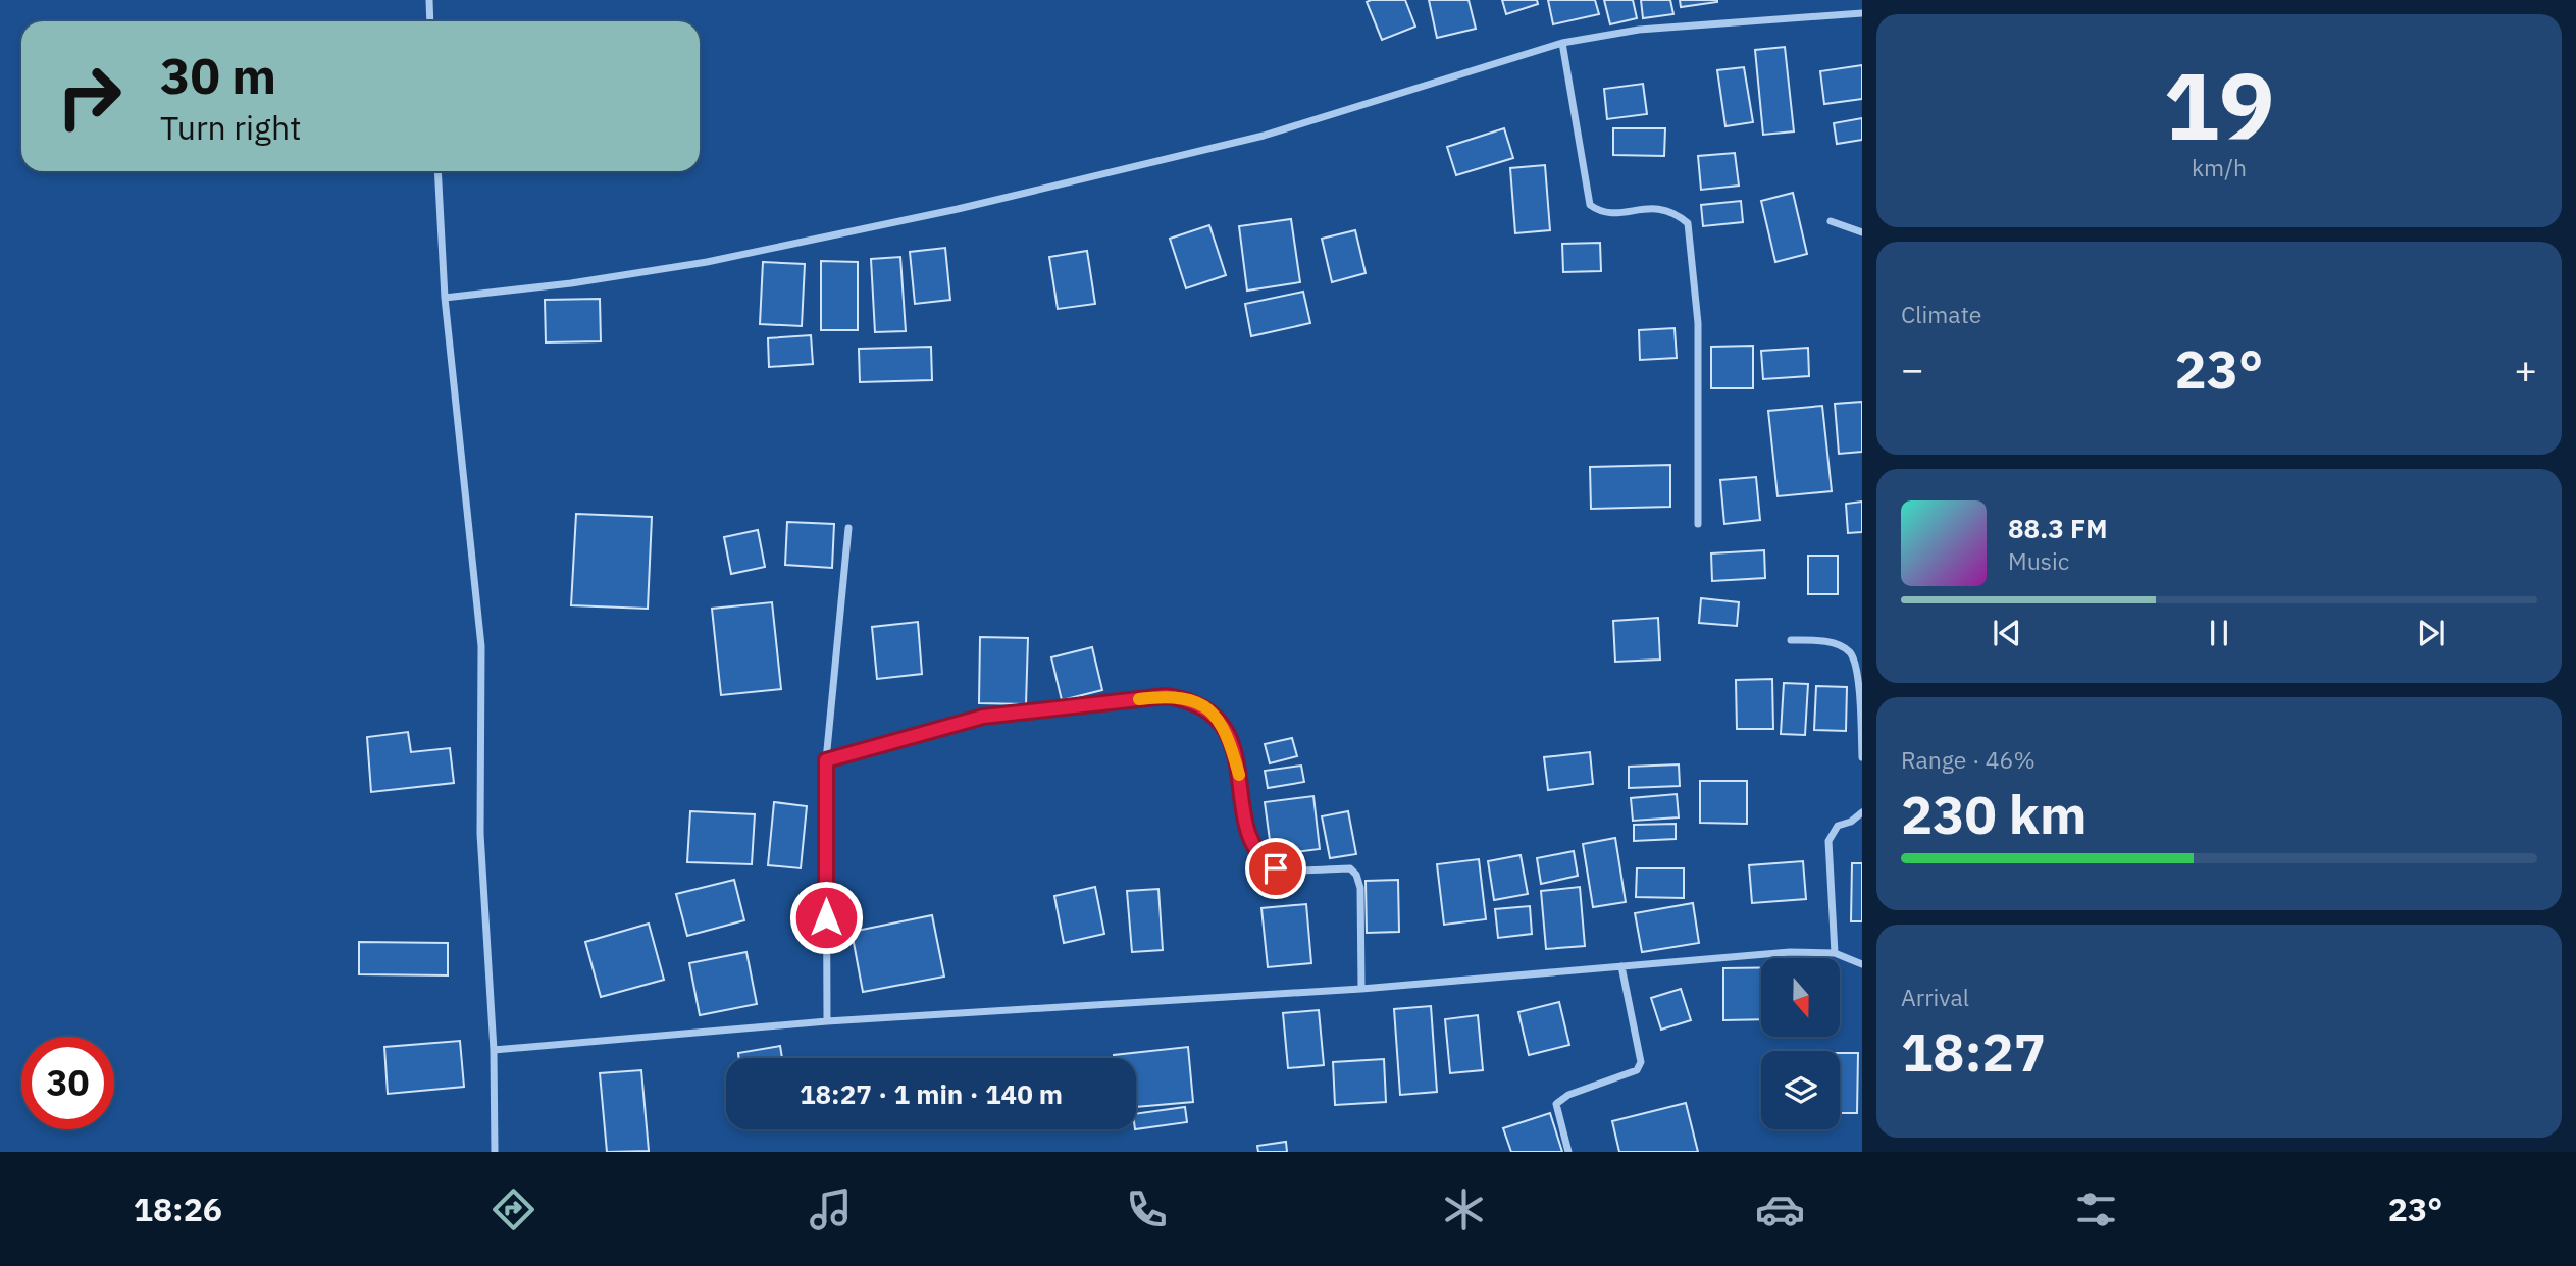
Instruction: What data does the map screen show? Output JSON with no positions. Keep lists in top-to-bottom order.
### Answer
{
  "north": "bottom",
  "page": {
    "tile": [
      ["19", "km/h"],
      "Climate",
      ["Range · 46%", "230 km"],
      ["Arrival", "18:27"]
    ],
    "turn": ["30 m", "Turn right"],
    "heat": ["−", "23°", "+"],
    "song": ["88.3 FM", "Music"],
    "limit": "30",
    "trip": "18:27 · 1 min · 140 m",
    "tabs": ["18:26", "23°"]
  }
}
